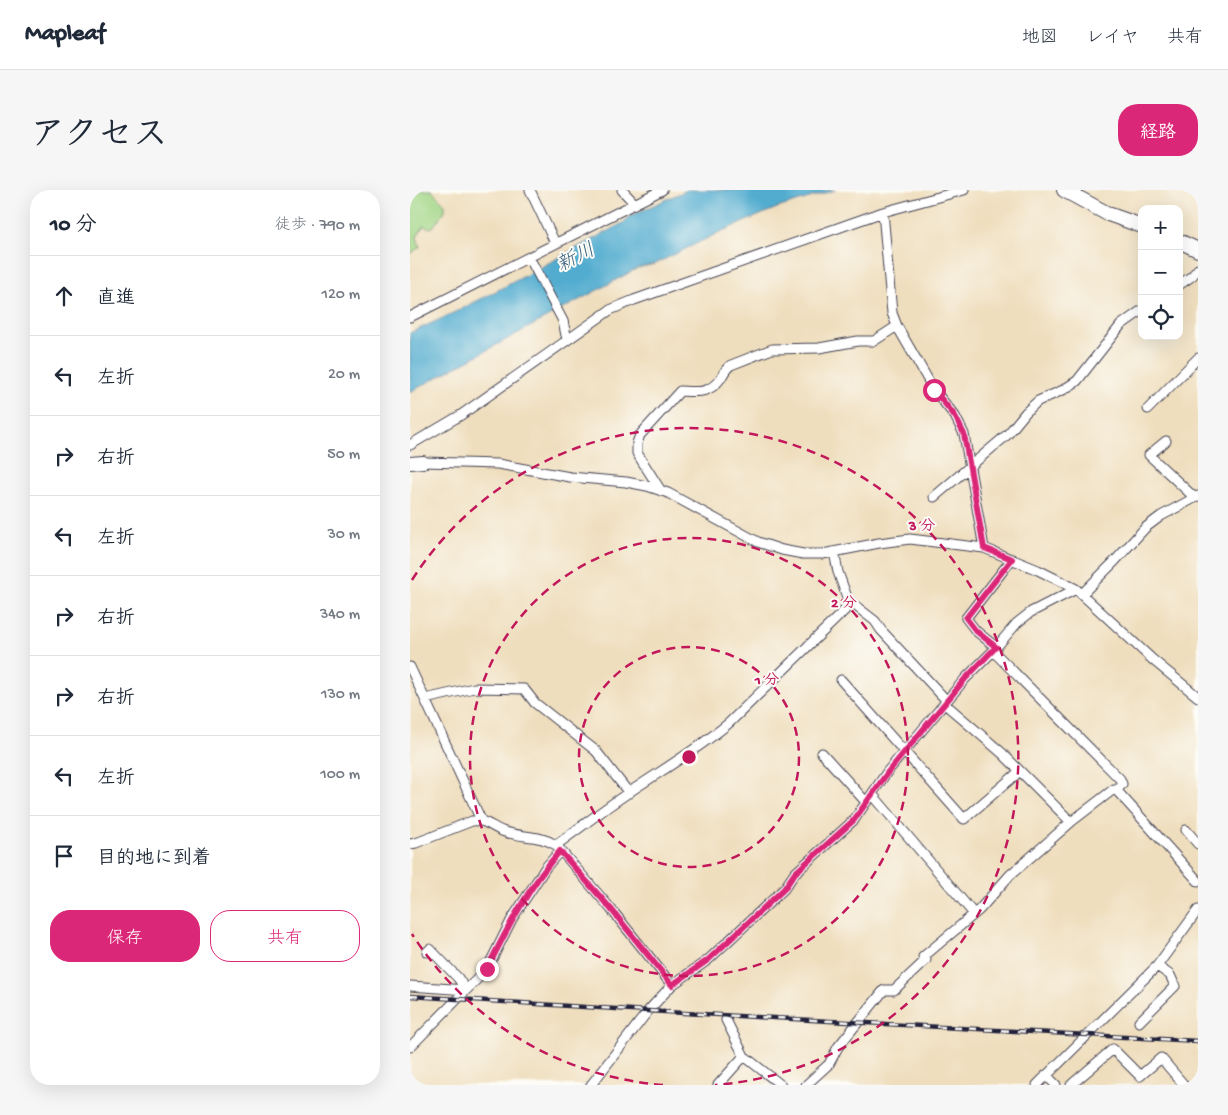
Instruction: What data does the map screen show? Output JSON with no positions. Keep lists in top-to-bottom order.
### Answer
{
  "water": ["新川"],
  "page": {
    "header": "Mapleaf",
    "nav": ["地図", "レイヤ", "共有"],
    "title": "アクセス",
    "buttons": [
      "経路",
      ["保存", "共有"]
    ],
    "heading": ["10 分", "徒歩 · 790 m"],
    "map_buttons": ["+", "−"],
    "list": [
      ["直進", "120 m"],
      ["左折", "20 m"],
      ["右折", "50 m"],
      ["左折", "30 m"],
      ["右折", "340 m"],
      ["右折", "130 m"],
      ["左折", "100 m"],
      "目的地に到着"
    ]
  },
  "rings": ["3 分", "2 分", "1 分"]
}
